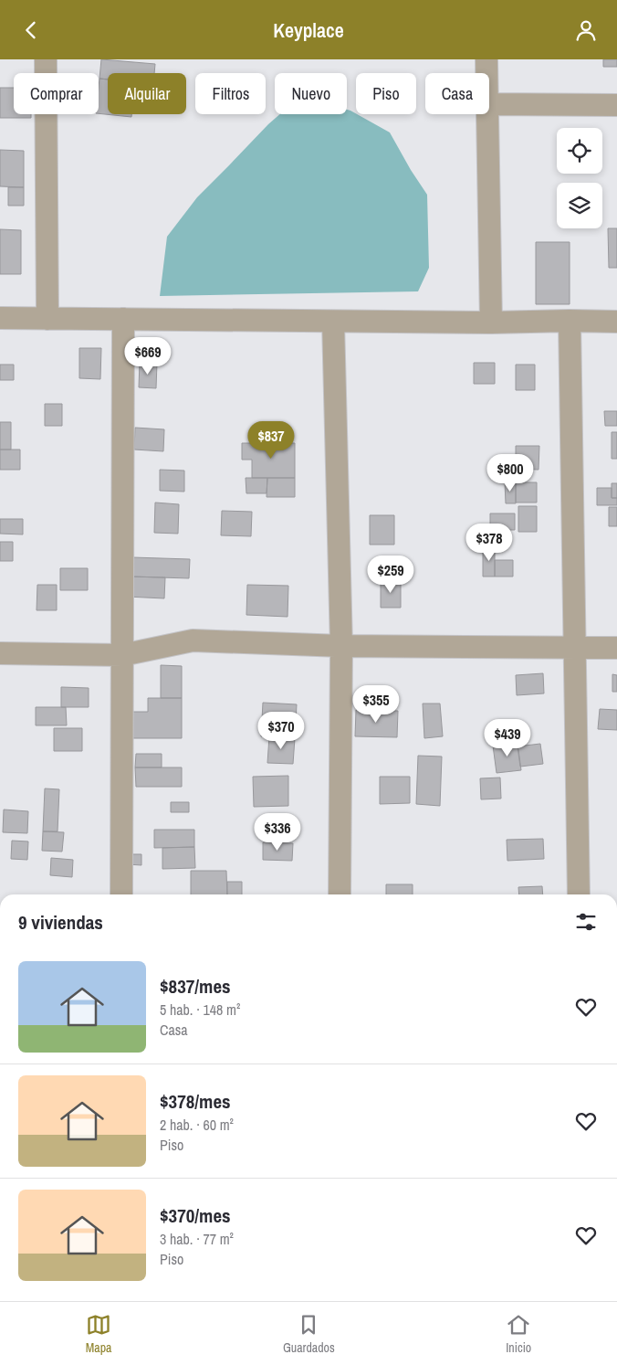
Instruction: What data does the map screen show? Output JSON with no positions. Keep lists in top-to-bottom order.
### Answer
{
  "page": {
    "header": "Keyplace",
    "chip": [
      "Comprar",
      "Alquilar",
      "Filtros",
      "Nuevo",
      "Piso",
      "Casa"
    ],
    "price": [
      "$669",
      "$837",
      "$800",
      "$378",
      "$259",
      "$355",
      "$370",
      "$439",
      "$336"
    ],
    "heading": "9 viviendas",
    "list": [
      {
        "name": "$837/mes",
        "note": "5 hab. · 148 m² · Casa"
      },
      {
        "name": "$378/mes",
        "note": "2 hab. · 60 m² · Piso"
      },
      {
        "name": "$370/mes",
        "note": "3 hab. · 77 m² · Piso"
      }
    ],
    "tabs": ["Mapa", "Guardados", "Inicio"]
  }
}
